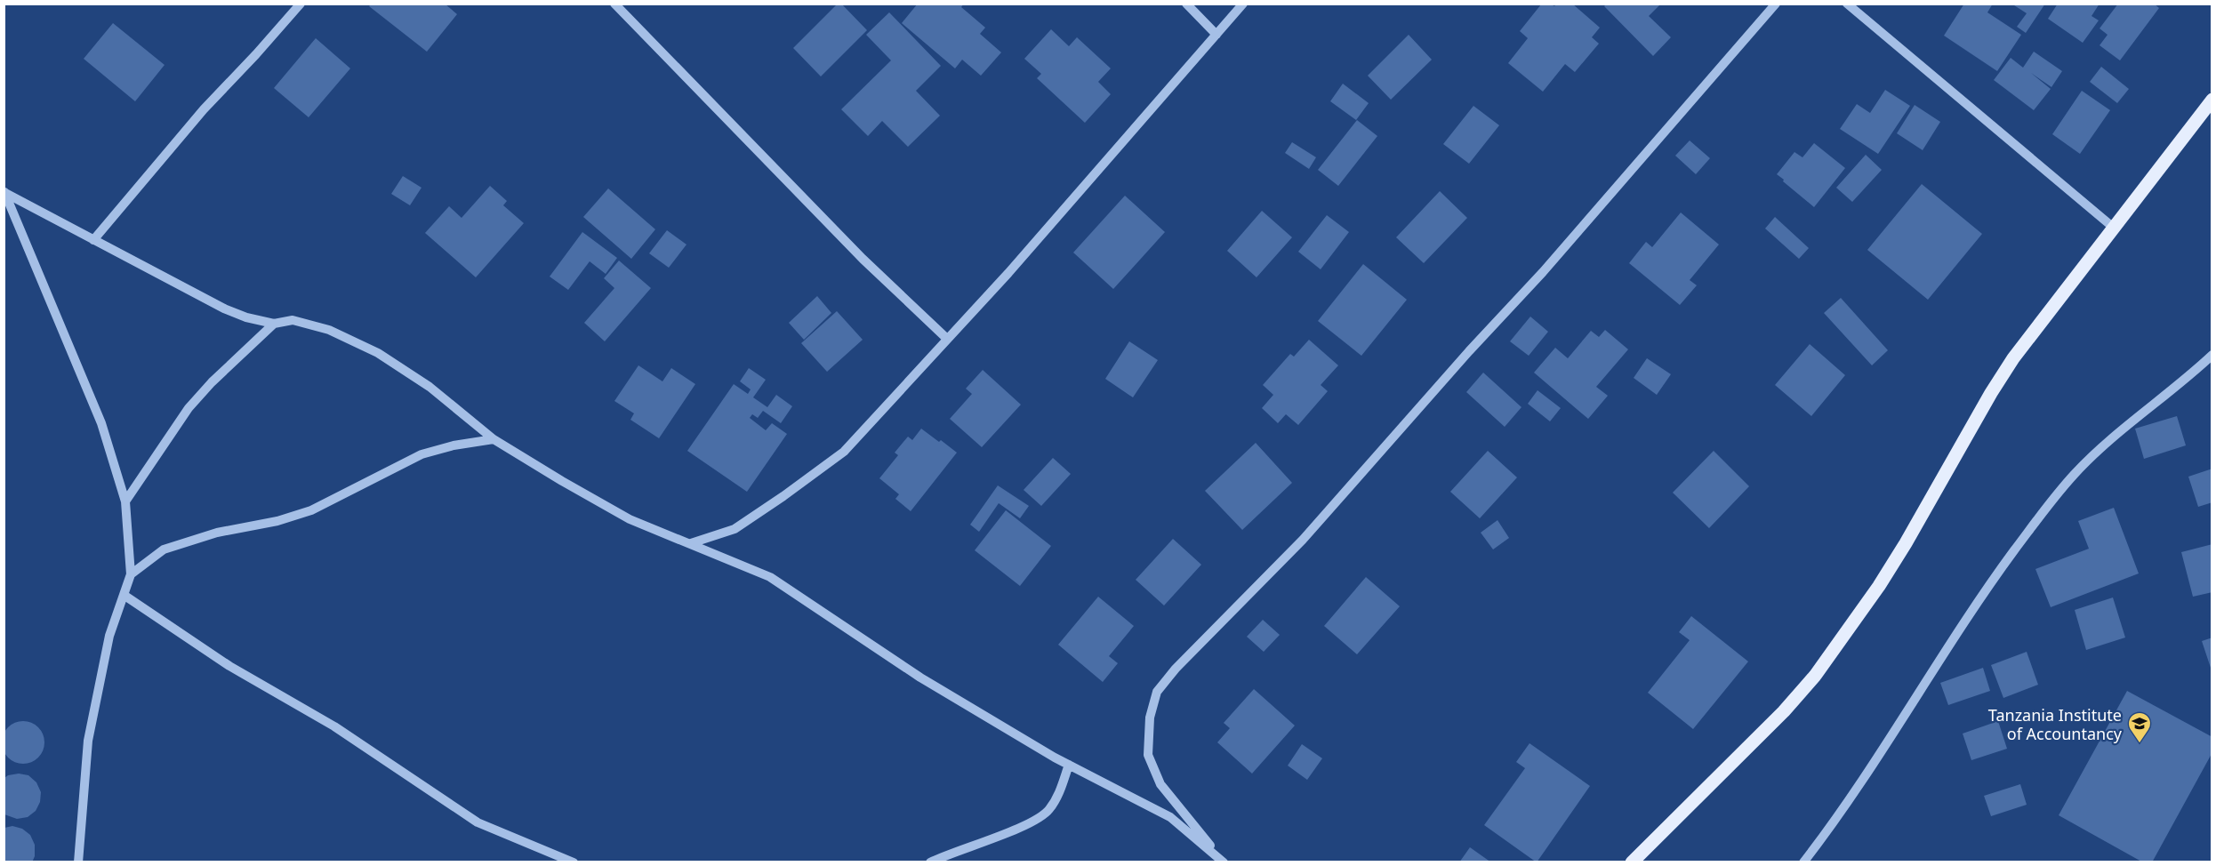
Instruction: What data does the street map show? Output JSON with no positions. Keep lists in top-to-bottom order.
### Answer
{
  "places": {
    "school or university": ["Tanzania Institute of Accountancy"]
  }
}
